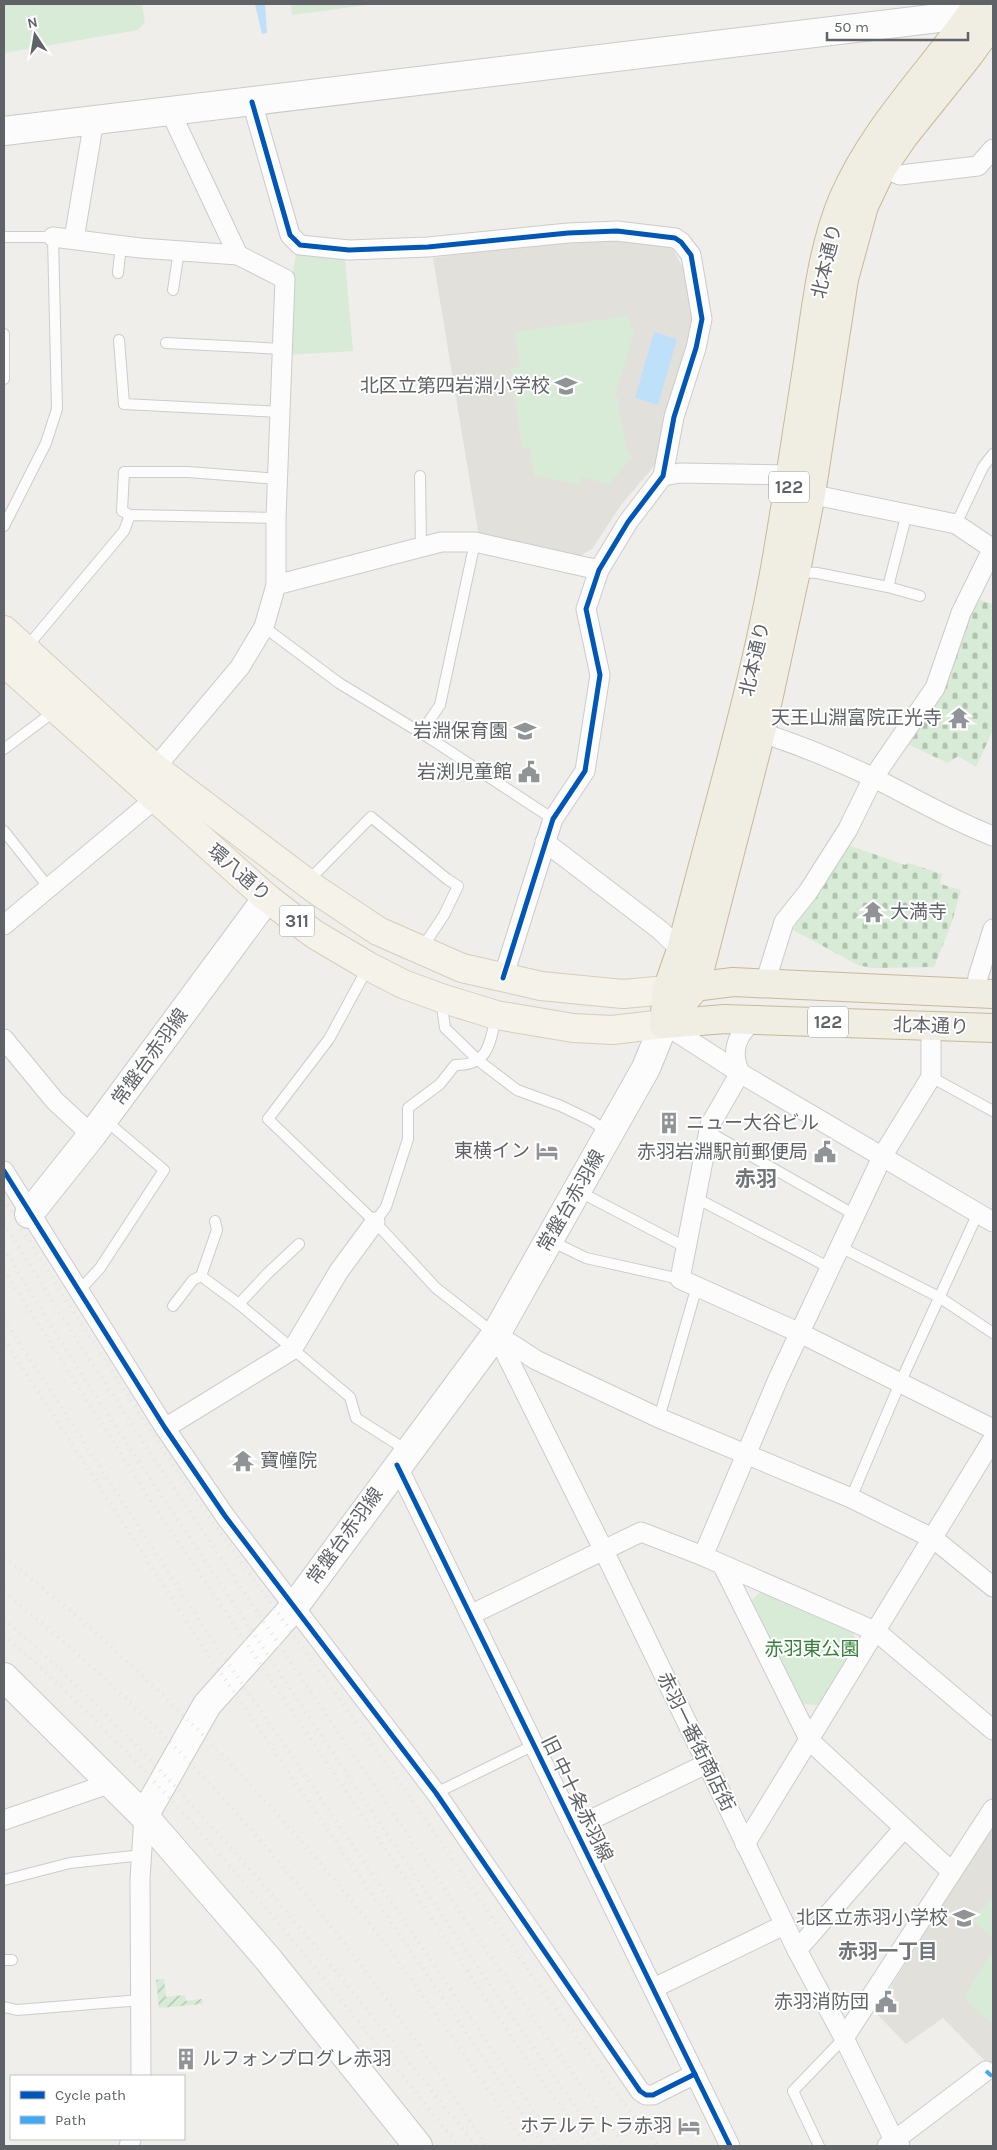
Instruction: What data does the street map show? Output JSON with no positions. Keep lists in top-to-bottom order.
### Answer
{
  "streets": {
    "highway": ["北本通り", "122"],
    "main road": ["環八通り", "311", "常盤台赤羽線"],
    "street": ["赤羽一番街商店街", "旧 中十条赤羽線"]
  },
  "crossings": [
    ["北本通り", "122"],
    ["北本通り", "環八通り"],
    ["北本通り", "常盤台赤羽線"],
    ["122", "環八通り"],
    ["122", "常盤台赤羽線"],
    ["環八通り", "常盤台赤羽線"],
    ["常盤台赤羽線", "赤羽一番街商店街"],
    ["常盤台赤羽線", "旧 中十条赤羽線"]
  ],
  "districts": ["赤羽", "赤羽一丁目"],
  "parks": ["赤羽東公園"],
  "places": {
    "school or university": ["北区立第四岩淵小学校", "岩淵保育園", "北区立赤羽小学校"],
    "temple": ["天王山淵富院正光寺", "大満寺", "寶幢院"],
    "public building": ["岩渕児童館", "赤羽岩淵駅前郵便局", "赤羽消防団"],
    "building": ["ニュー大谷ビル", "ルフォンプログレ赤羽"],
    "hotel": ["東横イン", "ホテルテトラ赤羽"]
  },
  "legend": ["Cycle path", "Path"],
  "scale_bar": "50 m",
  "north": "top"
}
